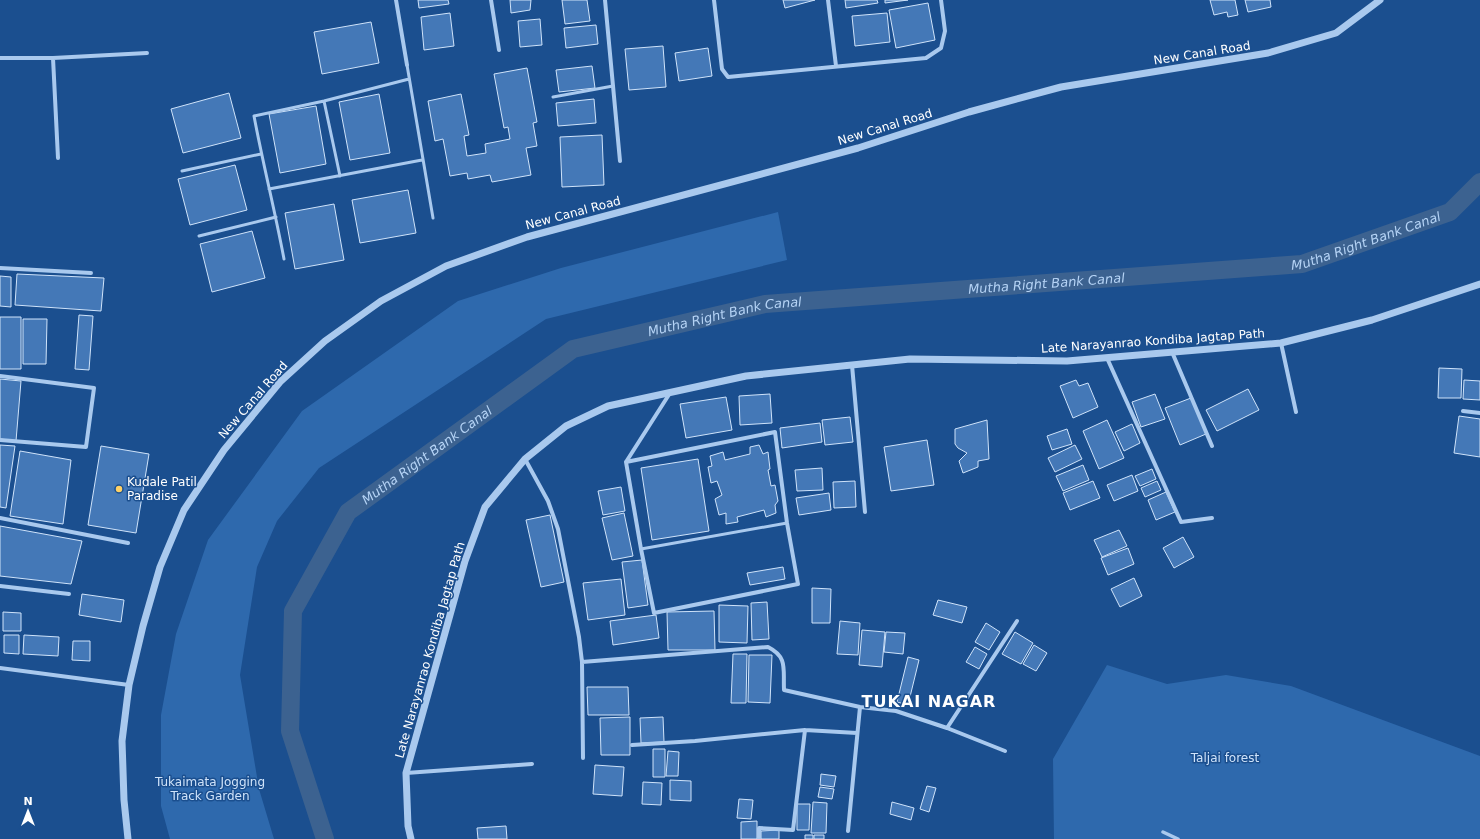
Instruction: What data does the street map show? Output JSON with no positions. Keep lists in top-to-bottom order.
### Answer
{
  "streets": {
    "street": ["New Canal Road", "Late Narayanrao Kondiba Jagtap Path"]
  },
  "districts": ["TUKAI NAGAR"],
  "water": ["Mutha Right Bank Canal"],
  "parks": ["Taljai forest", "Tukaimata Jogging Track Garden"],
  "places": ["Kudale Patil Paradise"],
  "north": "top"
}
